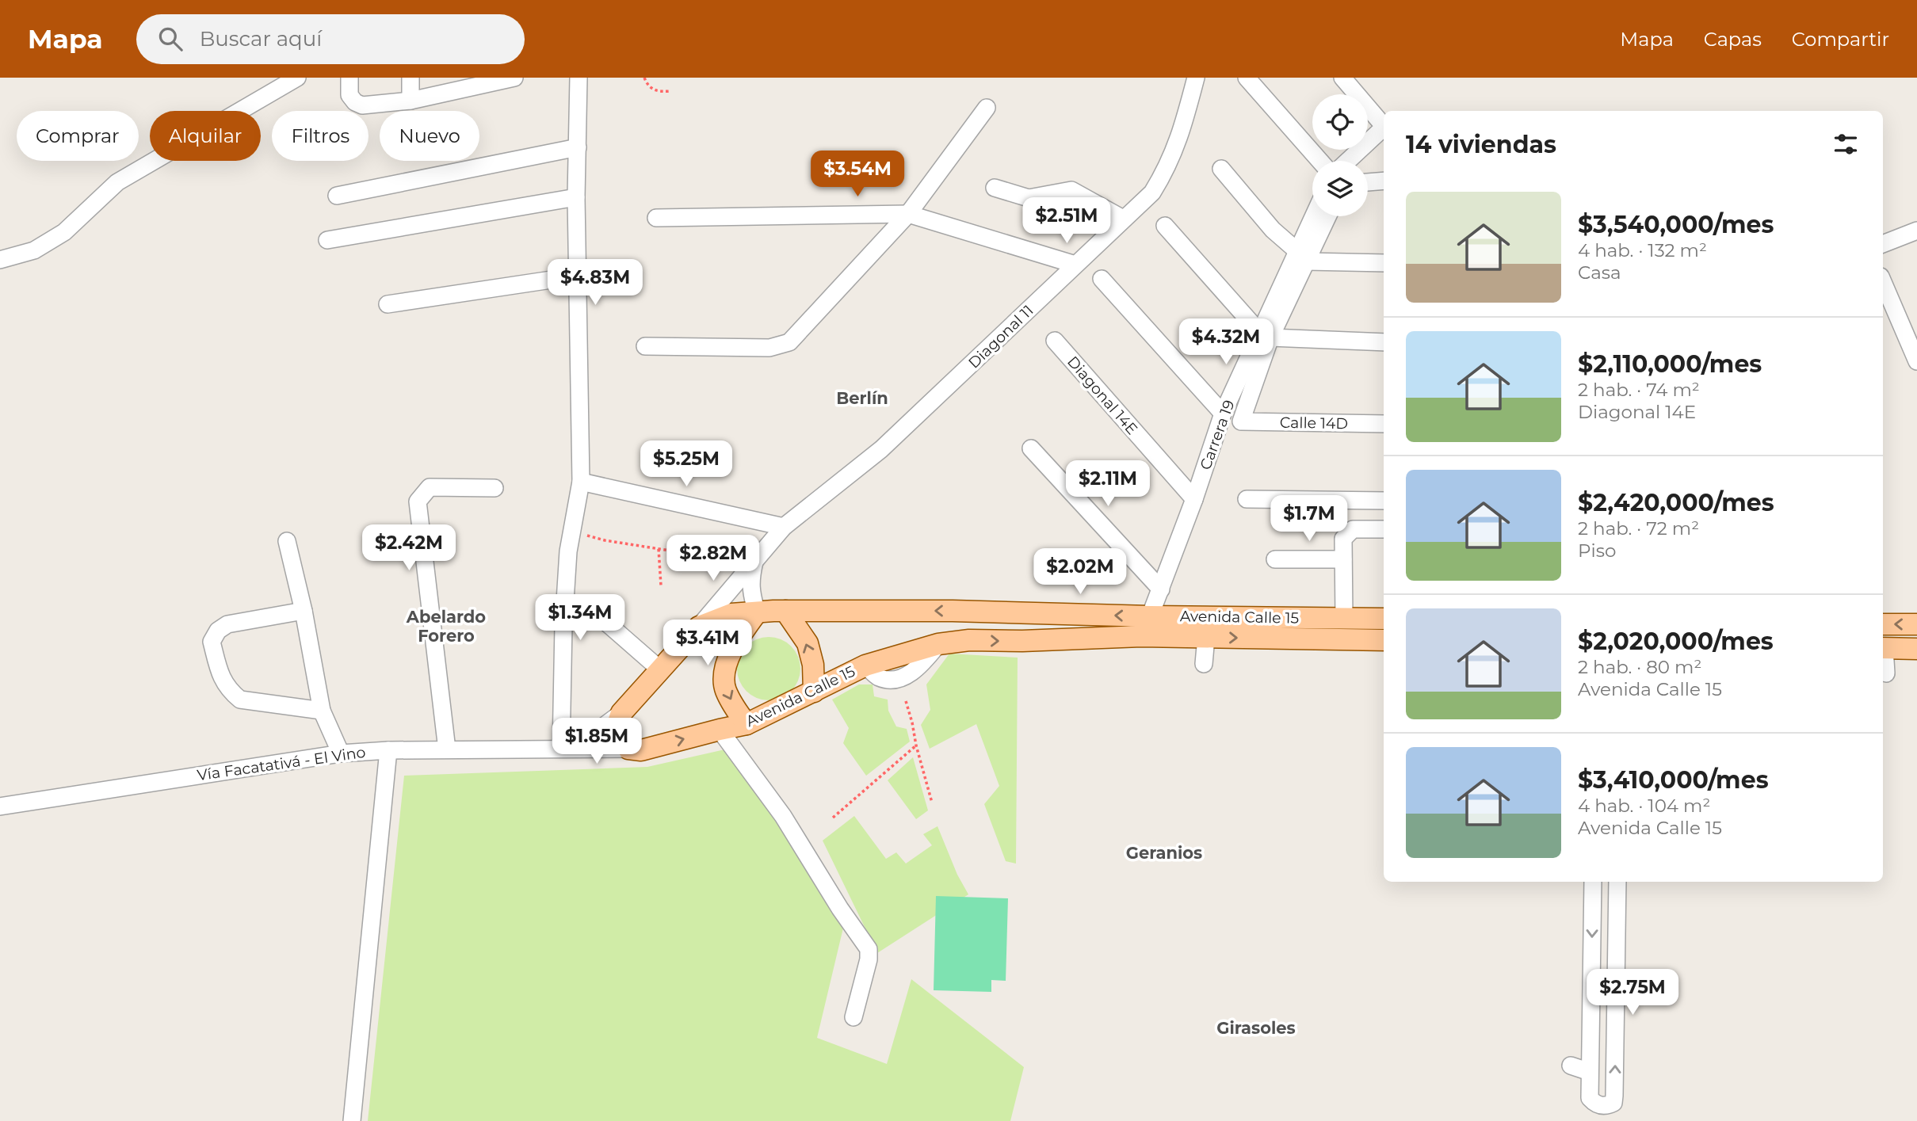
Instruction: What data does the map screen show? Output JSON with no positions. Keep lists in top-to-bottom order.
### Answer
{
  "streets": {
    "main road": ["Avenida Calle 15"],
    "street": [
      "Diagonal 11",
      "Diagonal 14E",
      "Calle 14D",
      "Carrera 19",
      "Vía Facatativá - El Vino"
    ]
  },
  "crossings": [
    ["Diagonal 11", "Avenida Calle 15"],
    ["Diagonal 14E", "Carrera 19"],
    ["Calle 14D", "Carrera 19"],
    ["Carrera 19", "Avenida Calle 15"],
    ["Avenida Calle 15", "Vía Facatativá - El Vino"]
  ],
  "districts": [
    "Berlín",
    "Abelardo Forero",
    "Geranios",
    "Girasoles"
  ],
  "page": {
    "header": "Mapa",
    "search": "Buscar aquí",
    "nav": ["Mapa", "Capas", "Compartir"],
    "chip": [
      "Comprar",
      "Alquilar",
      "Filtros",
      "Nuevo"
    ],
    "heading": "14 viviendas",
    "price": [
      "$3.54M",
      "$2.51M",
      "$4.83M",
      "$4.32M",
      "$5.25M",
      "$2.11M",
      "$1.7M",
      "$2.42M",
      "$2.82M",
      "$2.02M",
      "$1.34M",
      "$3.41M",
      "$1.85M",
      "$2.75M"
    ],
    "list": [
      {
        "name": "$3,540,000/mes",
        "note": "4 hab. · 132 m² · Casa"
      },
      {
        "name": "$2,110,000/mes",
        "note": "2 hab. · 74 m² · Diagonal 14E"
      },
      {
        "name": "$2,420,000/mes",
        "note": "2 hab. · 72 m² · Piso"
      },
      {
        "name": "$2,020,000/mes",
        "note": "2 hab. · 80 m² · Avenida Calle 15"
      },
      {
        "name": "$3,410,000/mes",
        "note": "4 hab. · 104 m² · Avenida Calle 15"
      }
    ]
  }
}
